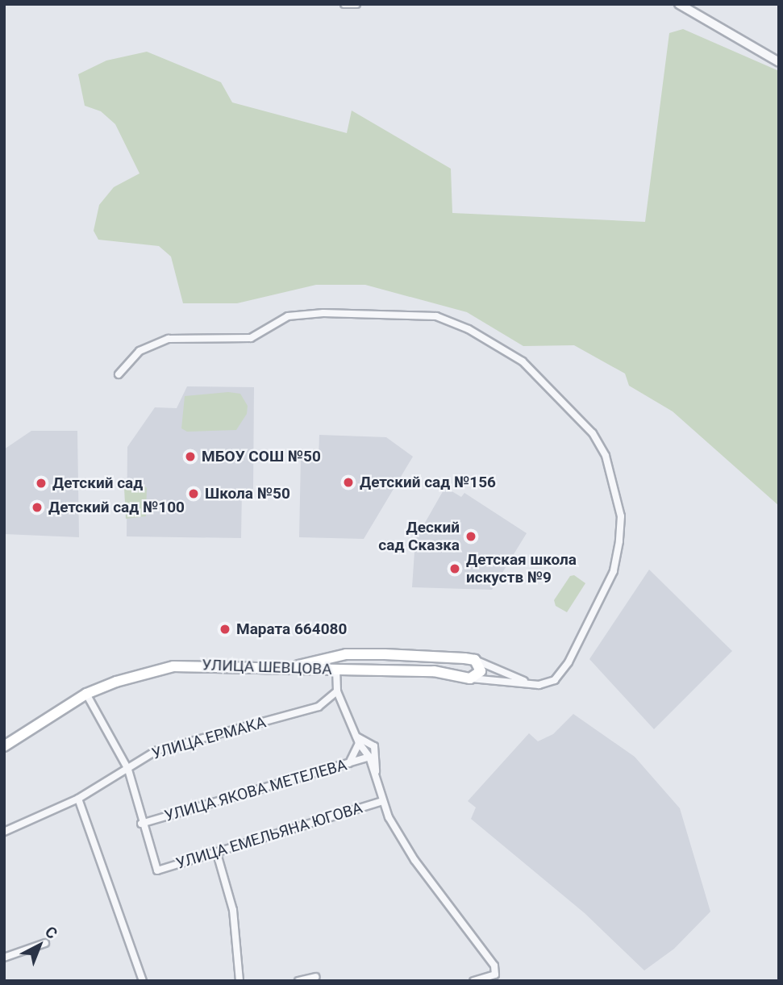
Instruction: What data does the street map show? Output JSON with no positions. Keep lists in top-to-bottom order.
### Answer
{
  "streets": {
    "main road": ["УЛИЦА ШЕВЦОВА"],
    "street": ["УЛИЦА ЕРМАКА", "УЛИЦА ЯКОВА МЕТЕЛЕВА", "УЛИЦА ЕМЕЛЬЯНА ЮГОВА"]
  },
  "crossings": [
    ["УЛИЦА ЯКОВА МЕТЕЛЕВА", "УЛИЦА ЕМЕЛЬЯНА ЮГОВА"]
  ],
  "places": [
    "МБОУ СОШ №50",
    "Детский сад №156",
    "Детский сад",
    "Школа №50",
    "Детский сад №100",
    "Деский сад Сказка",
    "Детская школа искуств №9",
    "Марата 664080"
  ],
  "north": "top right"
}
